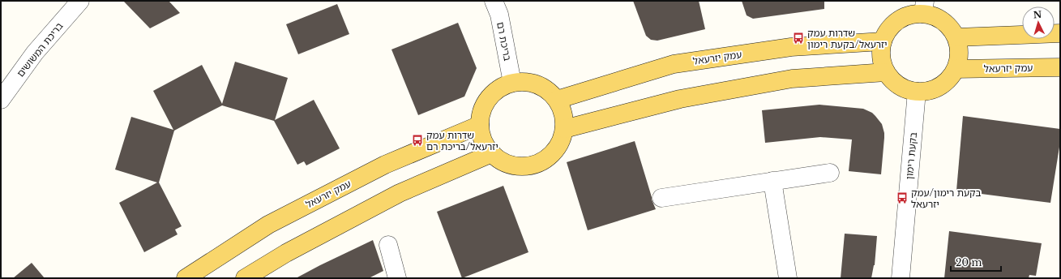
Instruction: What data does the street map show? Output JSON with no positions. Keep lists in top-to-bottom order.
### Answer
{
  "streets": {
    "main road": ["עמק יזרעאל"],
    "street": ["בריכת רם", "בריכת המשושים", "בקעת רימון"]
  },
  "crossings": [
    ["בריכת רם", "עמק יזרעאל"],
    ["עמק יזרעאל", "בקעת רימון"]
  ],
  "places": {
    "bus stop": ["שדרות עמק יזרעאל/בקעת רימון", "שדרות עמק יזרעאל/בריכת רם", "בקעת רימון/עמק יזרעאל"]
  },
  "scale_bar": "20 m",
  "north": "top"
}
